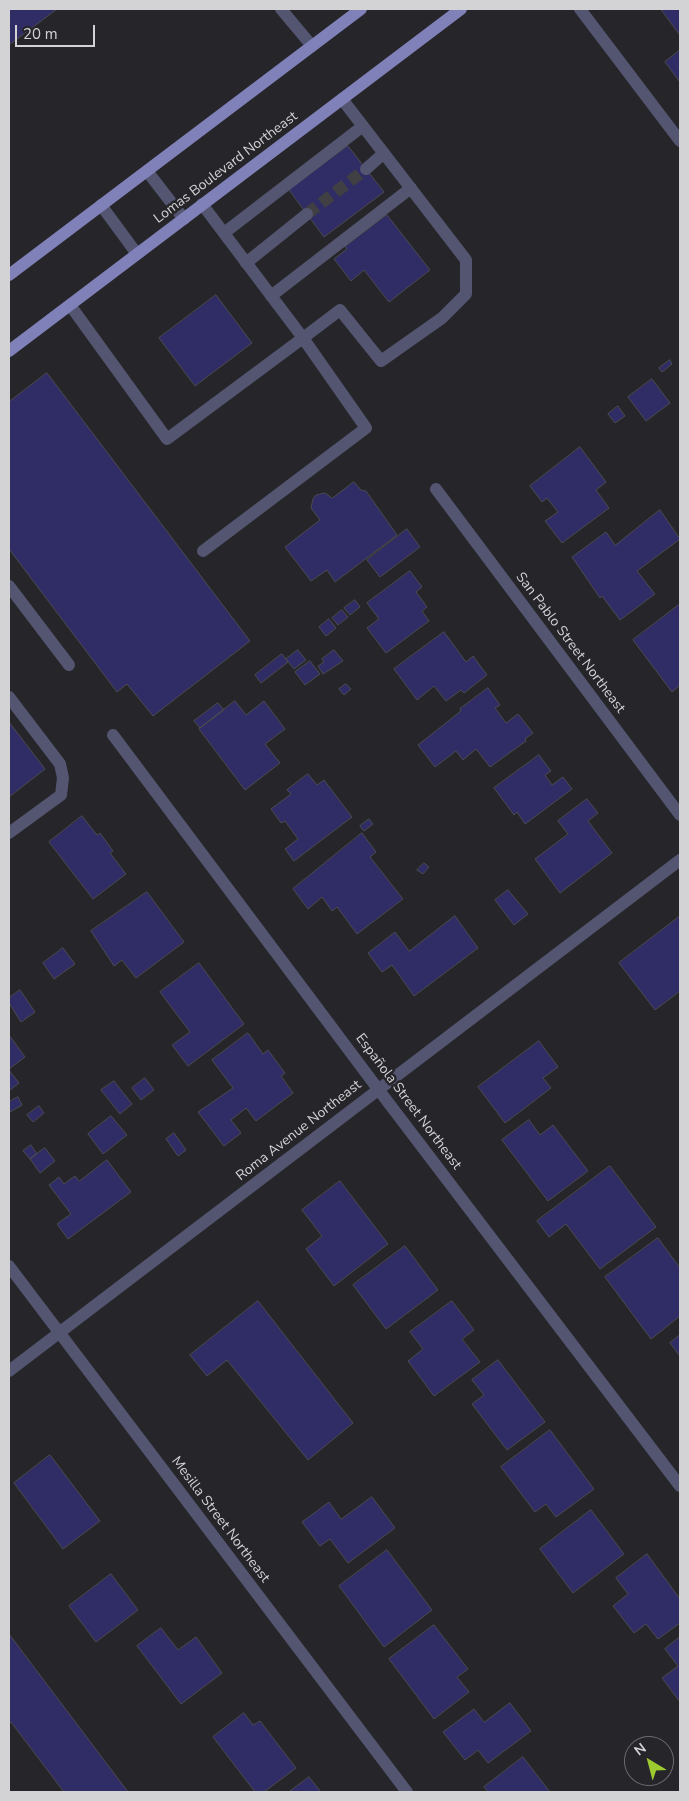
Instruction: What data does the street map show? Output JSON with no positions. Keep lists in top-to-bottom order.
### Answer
{
  "streets": {
    "main road": ["Lomas Boulevard Northeast"],
    "street": [
      "San Pablo Street Northeast",
      "Española Street Northeast",
      "Roma Avenue Northeast",
      "Mesilla Street Northeast"
    ]
  },
  "crossings": [
    ["Española Street Northeast", "Roma Avenue Northeast"],
    ["Roma Avenue Northeast", "Mesilla Street Northeast"]
  ],
  "scale_bar": "20 m",
  "north": "top left"
}
